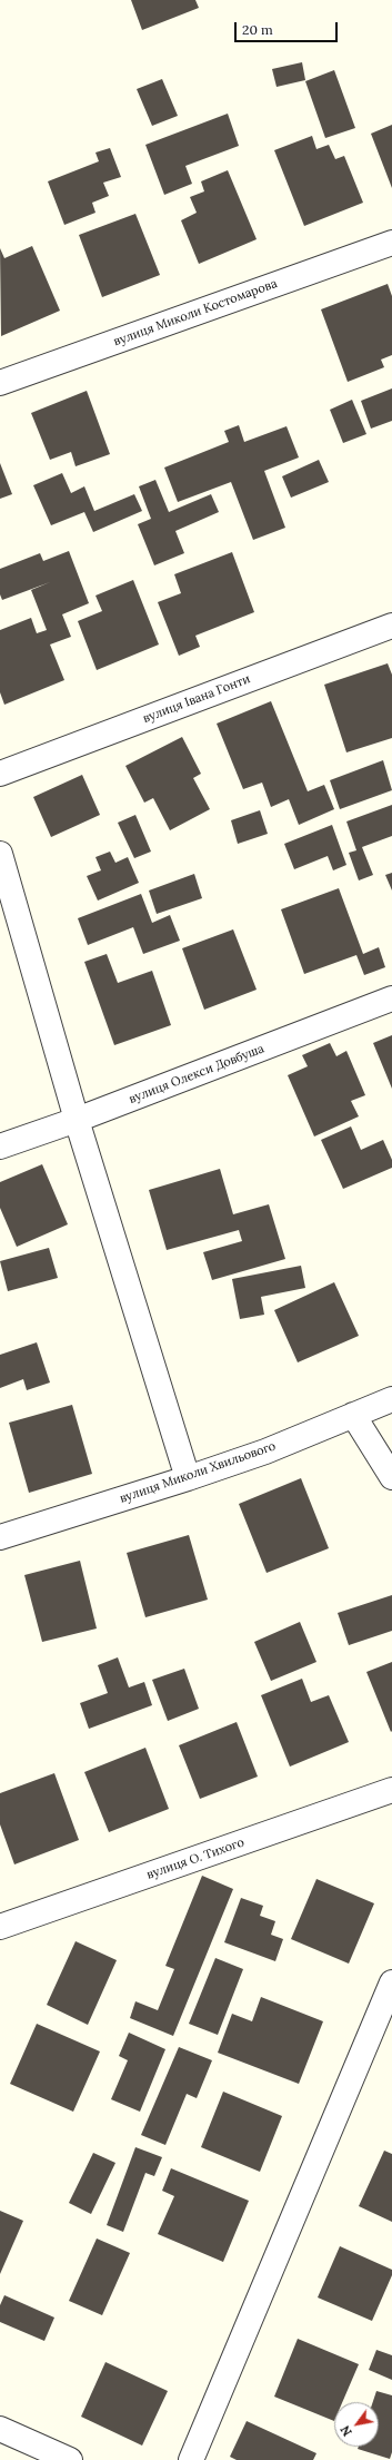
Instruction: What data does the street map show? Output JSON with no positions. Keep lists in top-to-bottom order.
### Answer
{
  "streets": {
    "street": [
      "вулиця Миколи Костомарова",
      "вулиця Івана Гонти",
      "вулиця Олекси Довбуша",
      "вулиця Миколи Хвильового",
      "вулиця О. Тихого"
    ]
  },
  "scale_bar": "20 m",
  "north": "bottom left"
}
